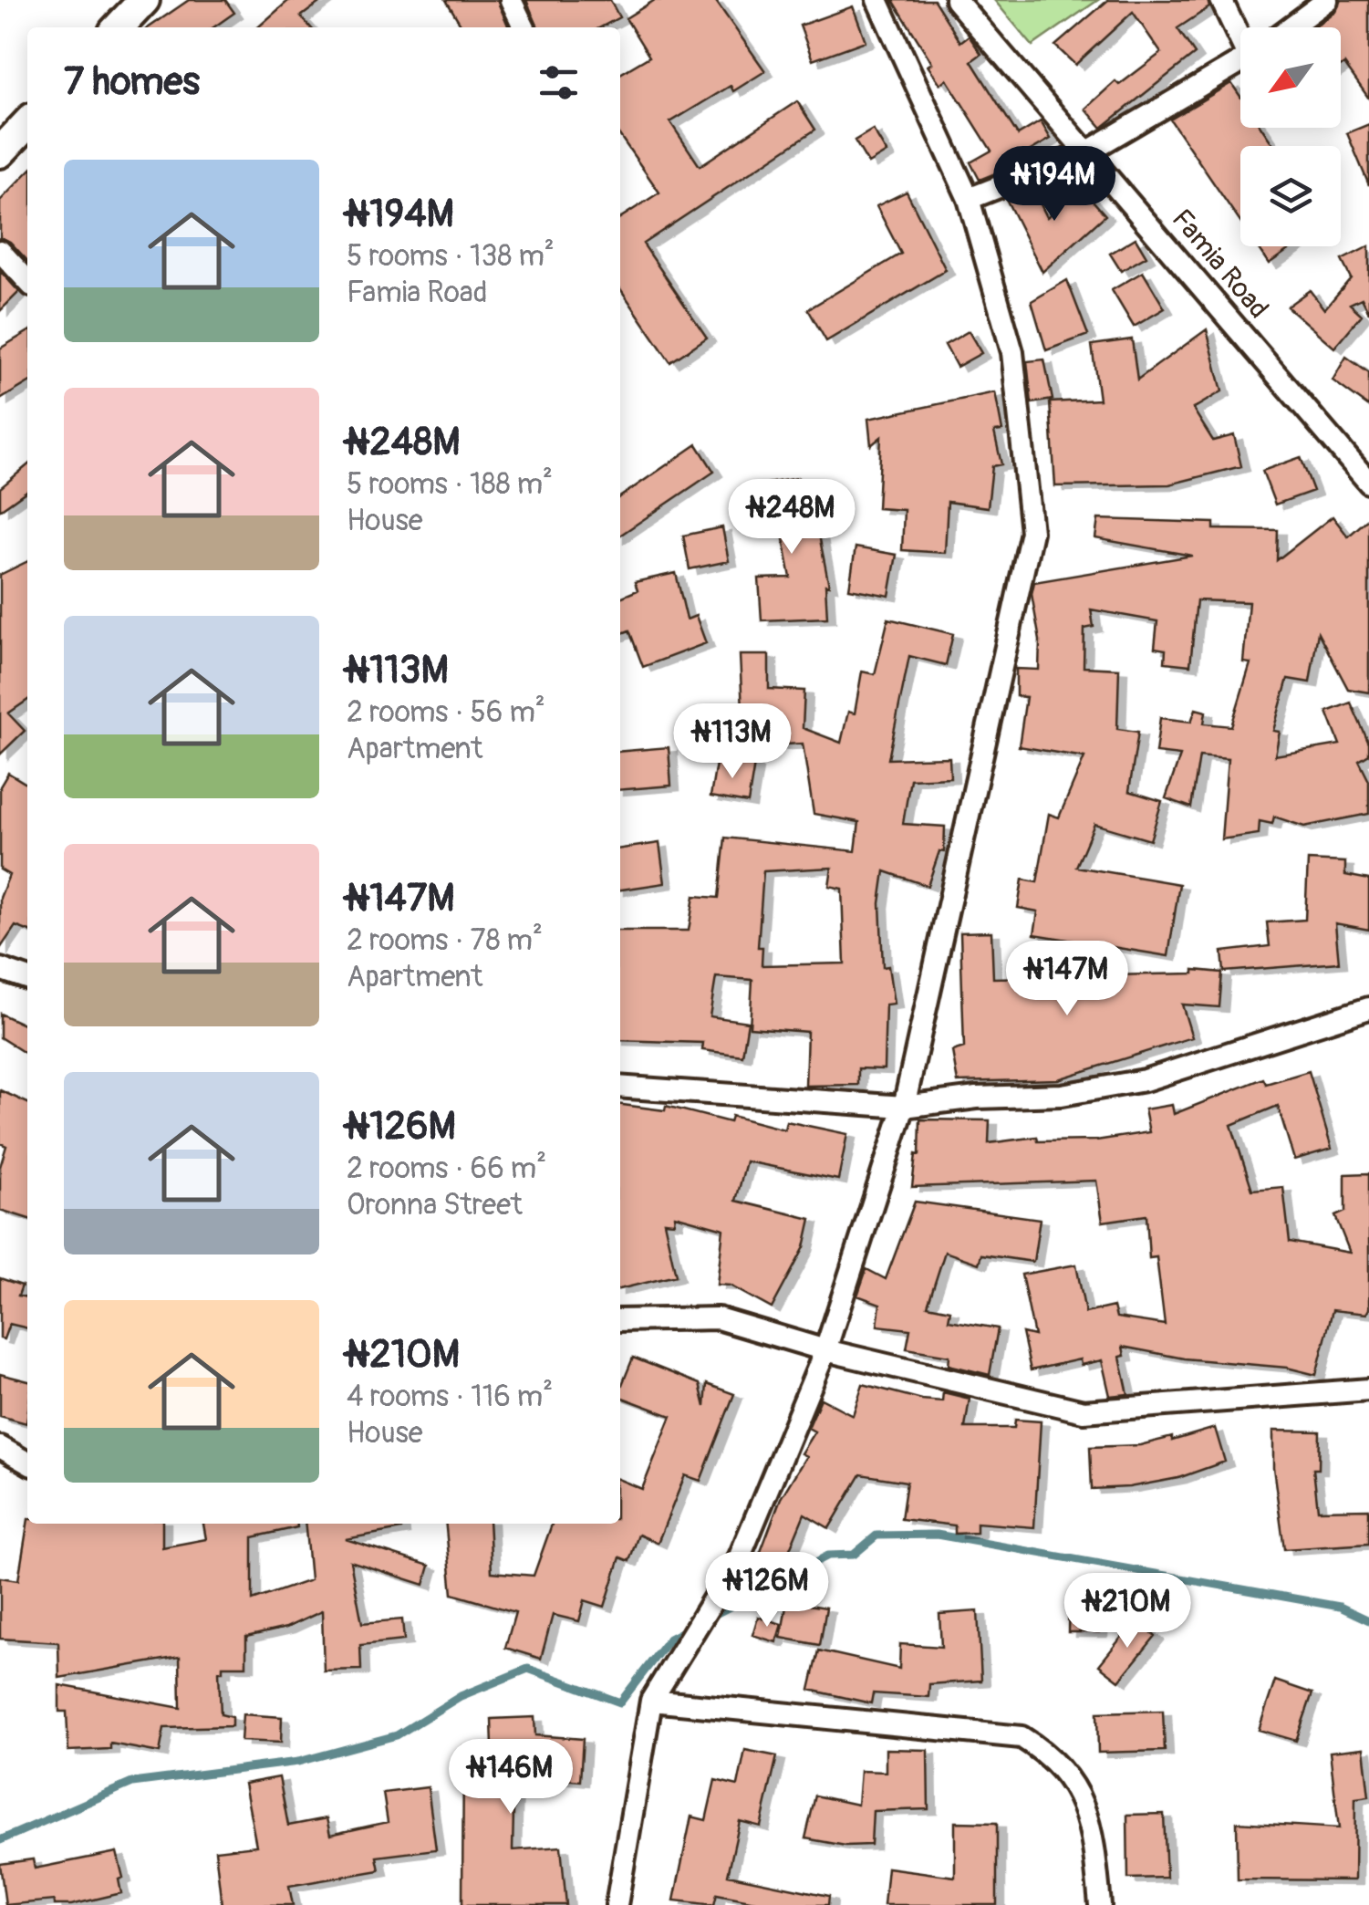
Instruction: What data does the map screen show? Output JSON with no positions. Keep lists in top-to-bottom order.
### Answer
{
  "streets": {
    "street": ["Famia Road"]
  },
  "north": "bottom left",
  "page": {
    "heading": "7 homes",
    "list": [
      {
        "name": "₦194M",
        "note": "5 rooms · 138 m² · Famia Road"
      },
      {
        "name": "₦248M",
        "note": "5 rooms · 188 m² · House"
      },
      {
        "name": "₦113M",
        "note": "2 rooms · 56 m² · Apartment"
      },
      {
        "name": "₦147M",
        "note": "2 rooms · 78 m² · Apartment"
      },
      {
        "name": "₦126M",
        "note": "2 rooms · 66 m² · Oronna Street"
      },
      {
        "name": "₦210M",
        "note": "4 rooms · 116 m² · House"
      }
    ],
    "price": [
      "₦194M",
      "₦248M",
      "₦113M",
      "₦147M",
      "₦126M",
      "₦210M",
      "₦146M"
    ]
  }
}
